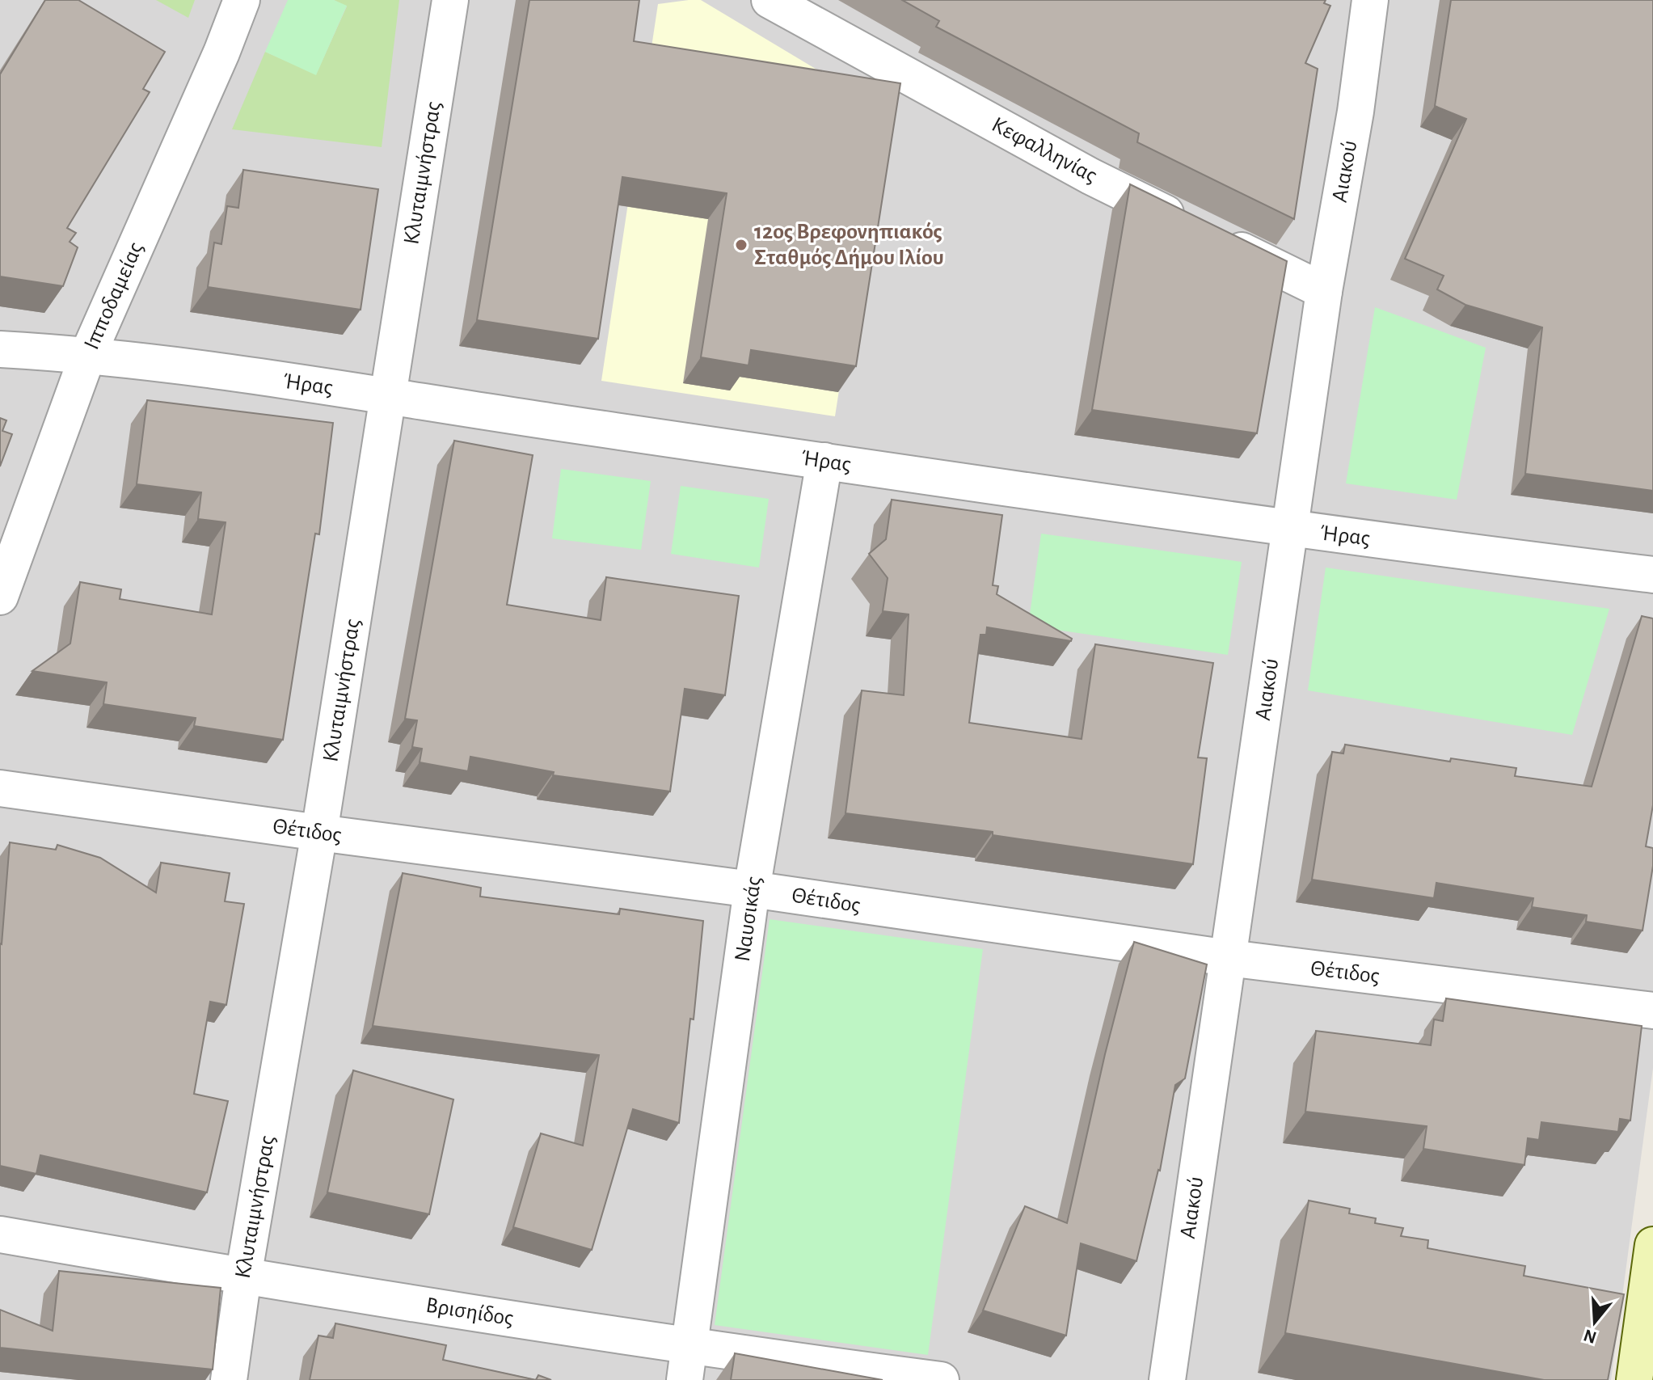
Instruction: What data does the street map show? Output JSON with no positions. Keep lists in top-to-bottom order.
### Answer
{
  "streets": {
    "street": [
      "Κεφαλληνίας",
      "Αιακού",
      "Κλυταιμνήστρας",
      "Ιπποδαμείας",
      "Ήρας",
      "Θέτιδος",
      "Ναυσικάς",
      "Βρισηίδος"
    ]
  },
  "crossings": [
    ["Κεφαλληνίας", "Αιακού"],
    ["Αιακού", "Ήρας"],
    ["Αιακού", "Θέτιδος"],
    ["Κλυταιμνήστρας", "Ήρας"],
    ["Κλυταιμνήστρας", "Θέτιδος"],
    ["Κλυταιμνήστρας", "Βρισηίδος"],
    ["Ιπποδαμείας", "Ήρας"],
    ["Ήρας", "Ναυσικάς"],
    ["Θέτιδος", "Ναυσικάς"],
    ["Ναυσικάς", "Βρισηίδος"]
  ],
  "places": ["12ος Βρεφονηπιακός Σταθμός Δήμου Ιλίου"],
  "north": "bottom"
}
